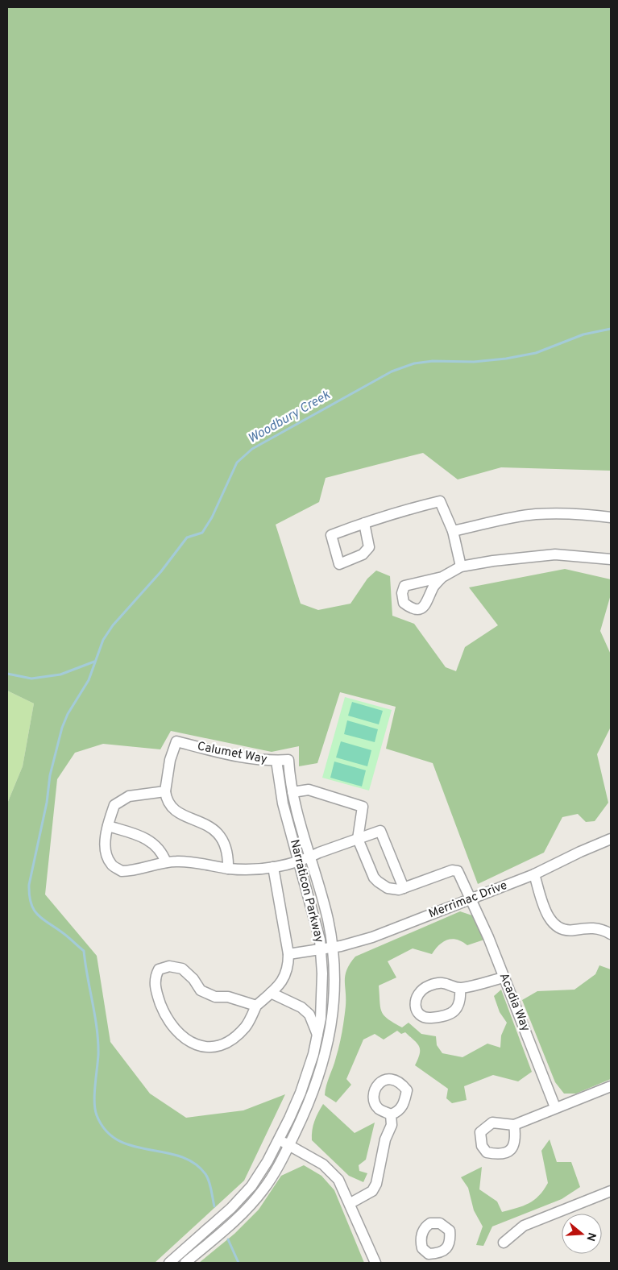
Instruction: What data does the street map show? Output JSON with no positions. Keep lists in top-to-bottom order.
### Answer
{
  "streets": {
    "street": [
      "Calumet Way",
      "Narraticon Parkway",
      "Merrimac Drive",
      "Acadia Way"
    ]
  },
  "crossings": [
    ["Calumet Way", "Narraticon Parkway"],
    ["Narraticon Parkway", "Merrimac Drive"],
    ["Merrimac Drive", "Acadia Way"]
  ],
  "water": ["Woodbury Creek"],
  "north": "right"
}
